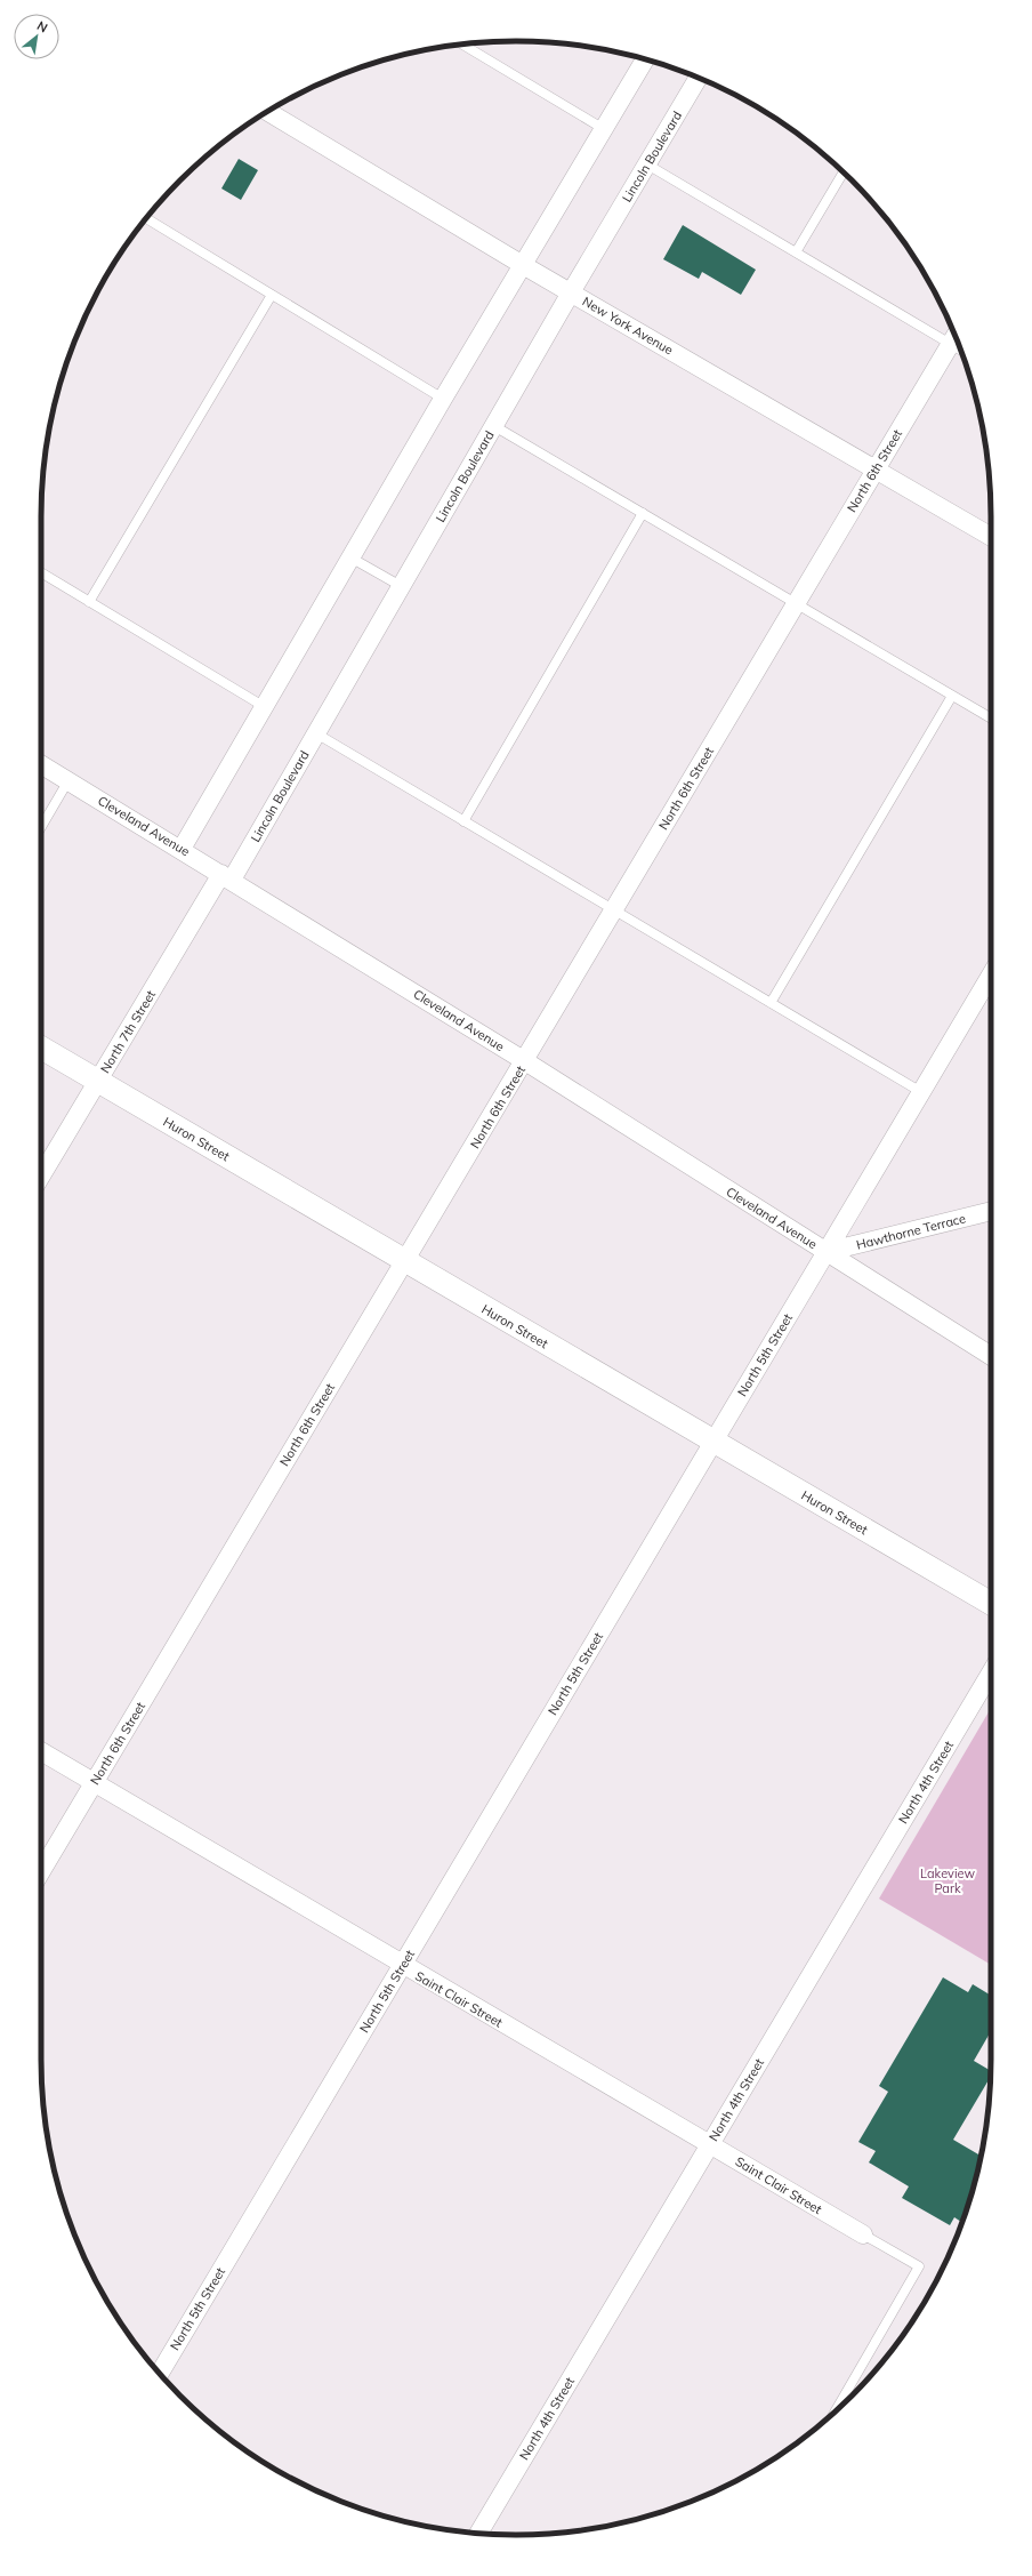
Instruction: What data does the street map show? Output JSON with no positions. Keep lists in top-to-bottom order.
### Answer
{
  "streets": {
    "street": [
      "Lincoln Boulevard",
      "New York Avenue",
      "North 6th Street",
      "Cleveland Avenue",
      "North 7th Street",
      "Huron Street",
      "Hawthorne Terrace",
      "North 5th Street",
      "North 4th Street",
      "Saint Clair Street"
    ]
  },
  "crossings": [
    ["Lincoln Boulevard", "New York Avenue"],
    ["Lincoln Boulevard", "Cleveland Avenue"],
    ["Lincoln Boulevard", "North 7th Street"],
    ["New York Avenue", "North 6th Street"],
    ["North 6th Street", "Cleveland Avenue"],
    ["North 6th Street", "Huron Street"],
    ["North 6th Street", "Saint Clair Street"],
    ["Cleveland Avenue", "North 7th Street"],
    ["Cleveland Avenue", "Hawthorne Terrace"],
    ["Cleveland Avenue", "North 5th Street"],
    ["North 7th Street", "Huron Street"],
    ["Huron Street", "North 5th Street"],
    ["Hawthorne Terrace", "North 5th Street"],
    ["North 5th Street", "Saint Clair Street"],
    ["North 4th Street", "Saint Clair Street"]
  ],
  "parks": ["Lakeview Park"],
  "north": "top right"
}
